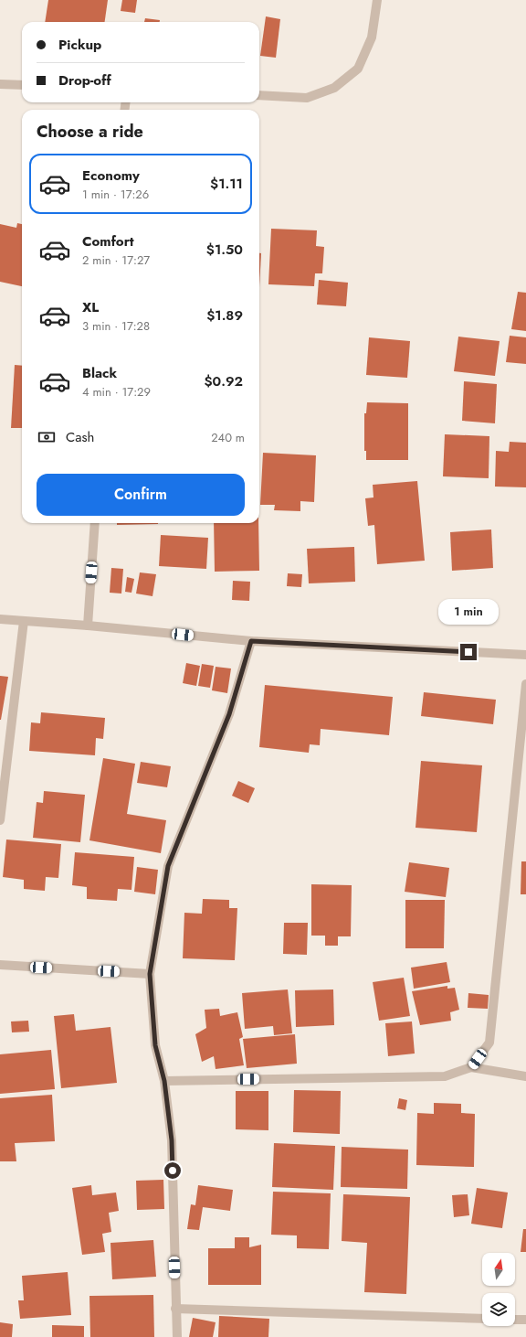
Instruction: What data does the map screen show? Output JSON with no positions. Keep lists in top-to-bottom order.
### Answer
{
  "north": "top",
  "page": {
    "banner": ["Pickup", "Drop-off"],
    "heading": "Choose a ride",
    "list": [
      {
        "name": "Economy",
        "note": "1 min · 17:26",
        "value": "$1.11"
      },
      {
        "name": "Comfort",
        "note": "2 min · 17:27",
        "value": "$1.50"
      },
      {
        "name": "XL",
        "note": "3 min · 17:28",
        "value": "$1.89"
      },
      {
        "name": "Black",
        "note": "4 min · 17:29",
        "value": "$0.92"
      }
    ],
    "pay": ["Cash", "240 m"],
    "buttons": "Confirm",
    "bubble": "1 min"
  }
}
